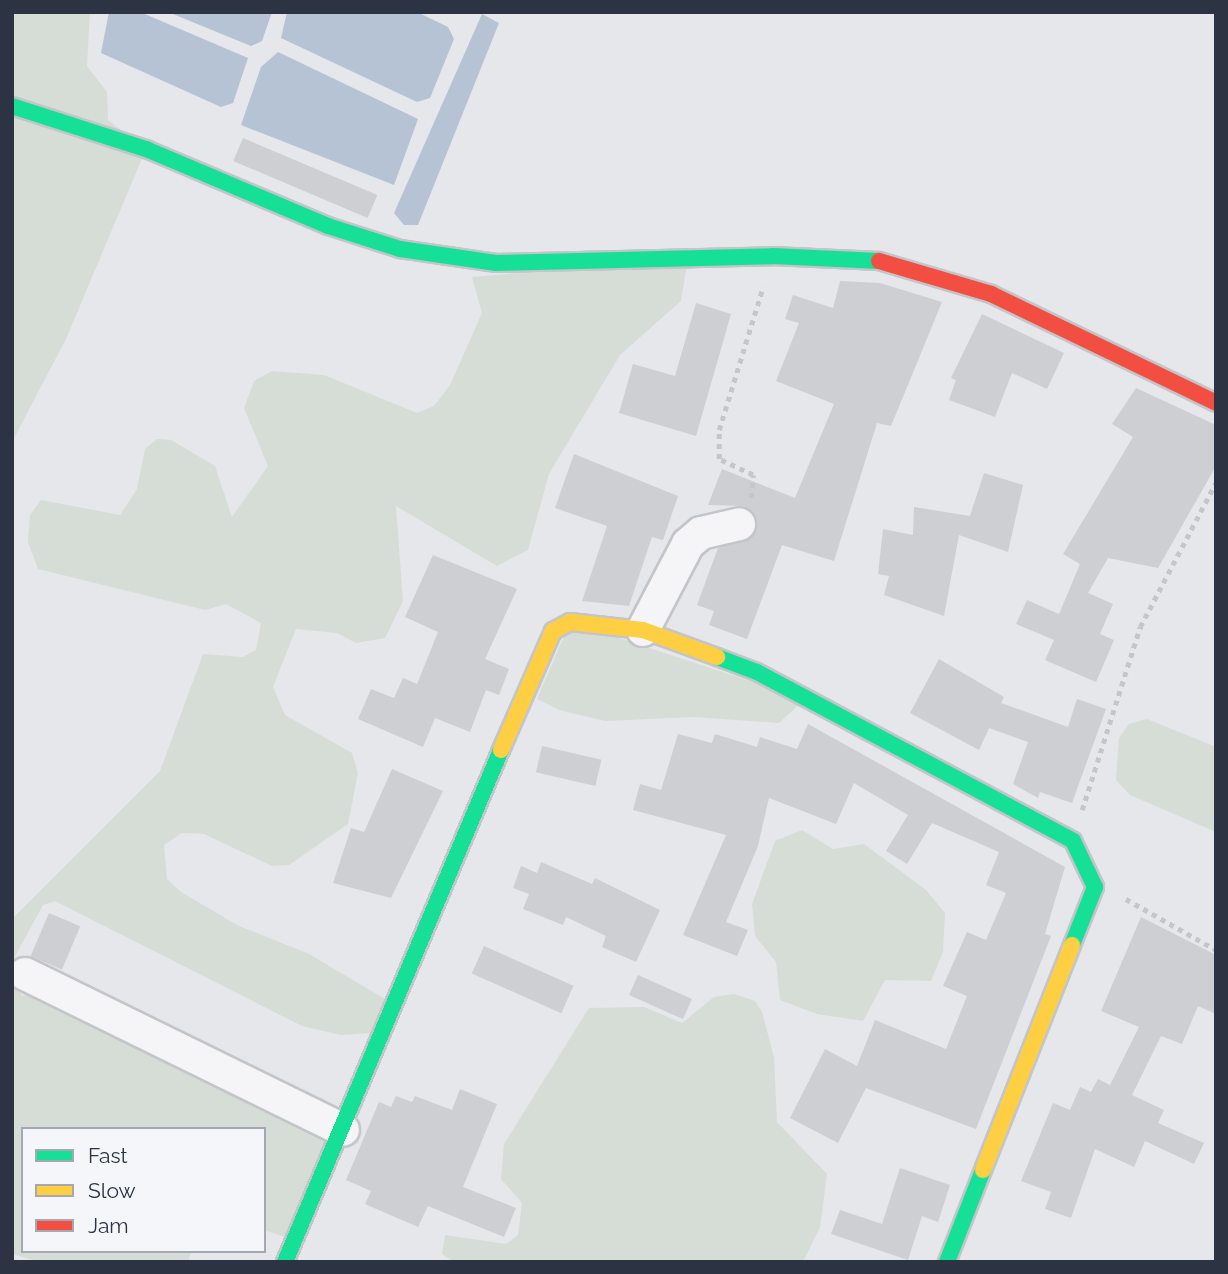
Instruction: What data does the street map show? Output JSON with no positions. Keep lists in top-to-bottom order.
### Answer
{
  "legend": ["Fast", "Slow", "Jam"]
}
